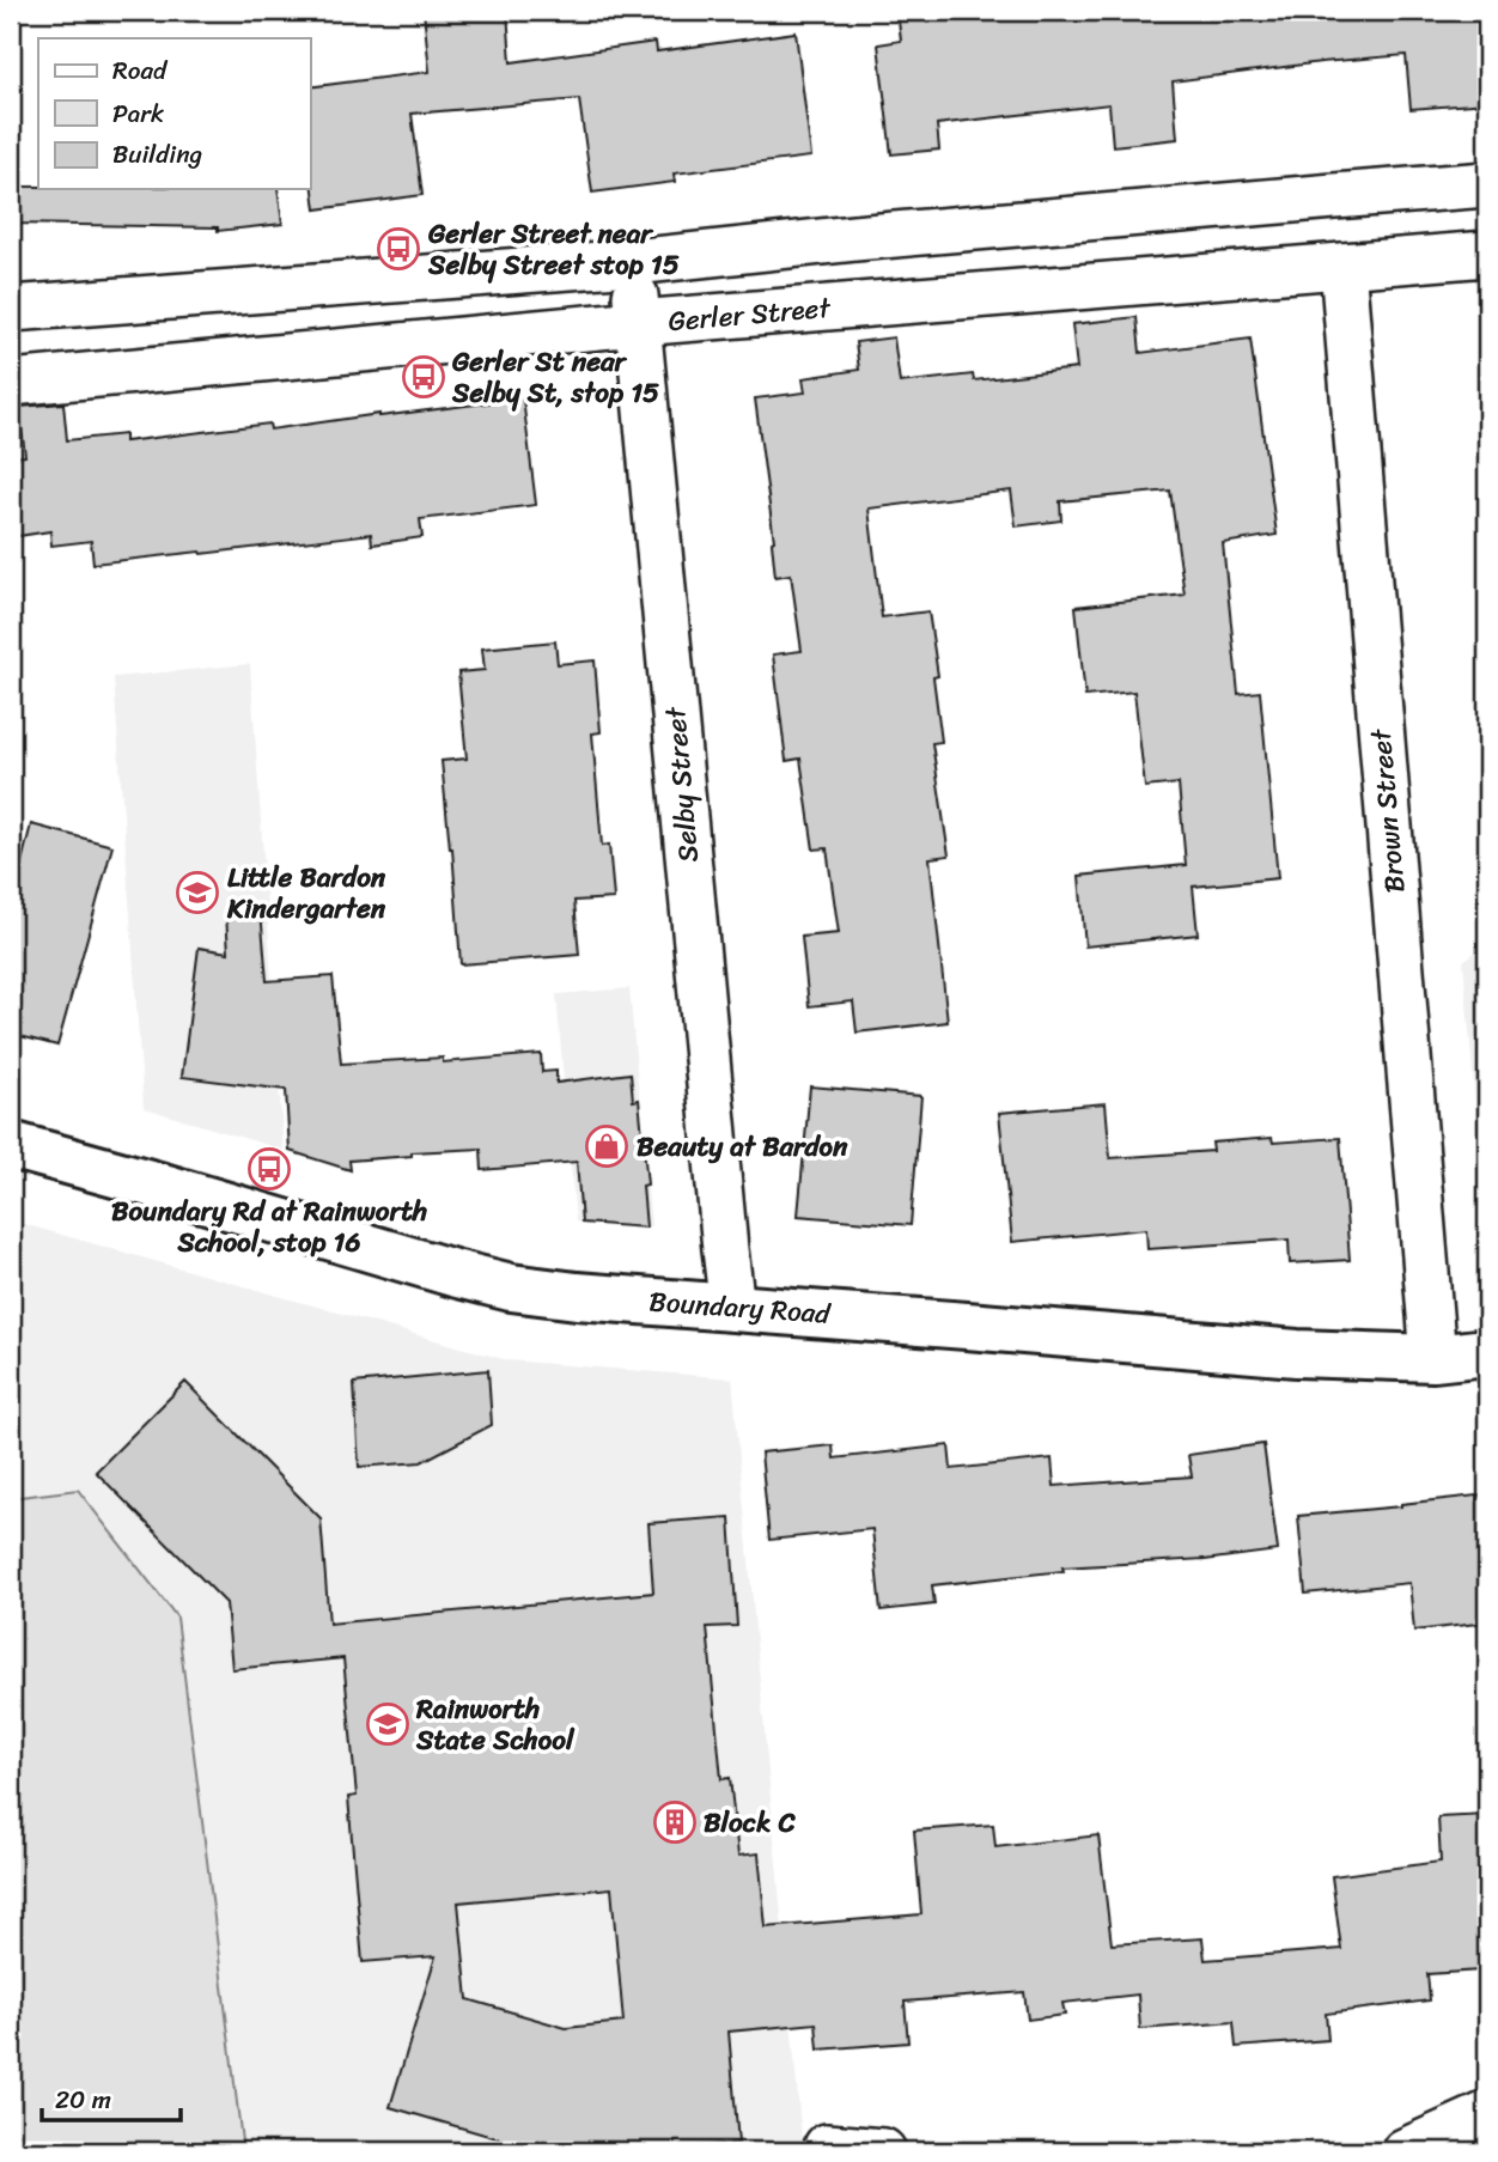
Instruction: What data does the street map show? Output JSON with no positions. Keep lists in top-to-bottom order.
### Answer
{
  "streets": {
    "main road": ["Boundary Road"],
    "street": ["Gerler Street", "Selby Street", "Brown Street"]
  },
  "crossings": [
    ["Gerler Street", "Selby Street"],
    ["Gerler Street", "Brown Street"],
    ["Selby Street", "Boundary Road"],
    ["Brown Street", "Boundary Road"]
  ],
  "places": {
    "bus stop": ["Gerler Street near Selby Street stop 15", "Gerler St near Selby St, stop 15", "Boundary Rd at Rainworth School, stop 16"],
    "school or university": ["Little Bardon Kindergarten", "Rainworth State School"],
    "shop": ["Beauty at Bardon"],
    "building": ["Block C"]
  },
  "legend": ["Road", "Park", "Building"],
  "scale_bar": "20 m"
}
